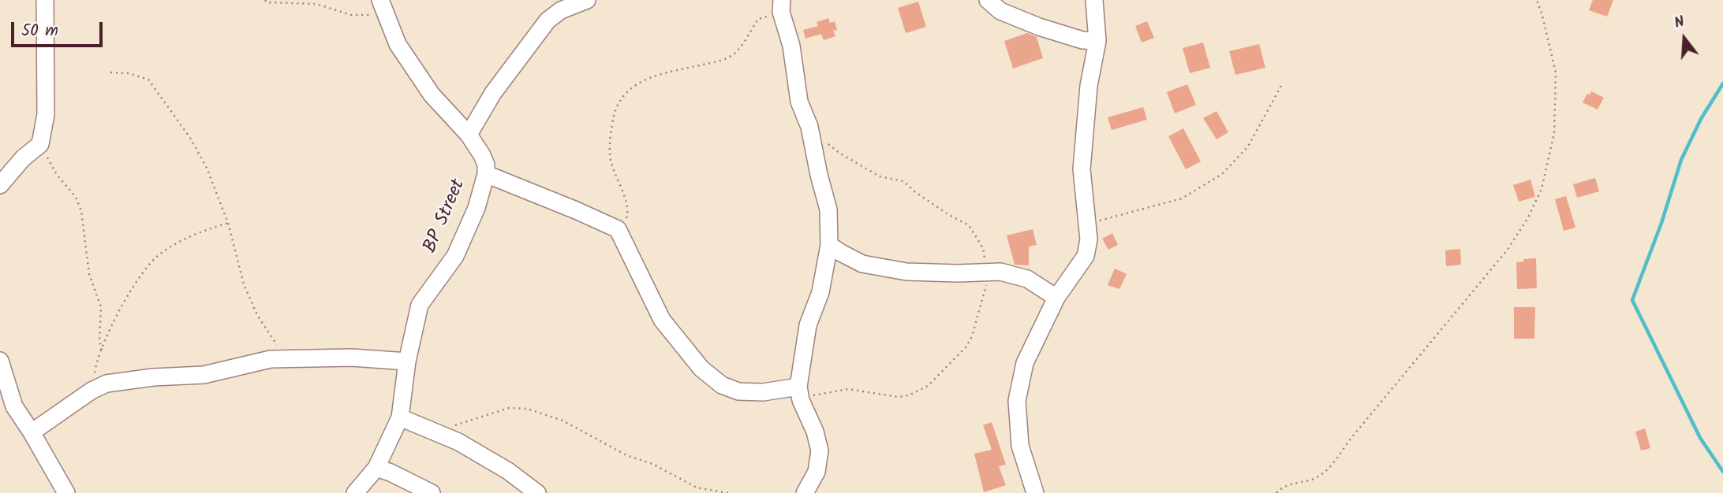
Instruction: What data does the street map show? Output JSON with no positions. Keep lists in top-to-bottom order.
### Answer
{
  "streets": {
    "street": ["BP Street"]
  },
  "scale_bar": "50 m",
  "north": "top"
}
